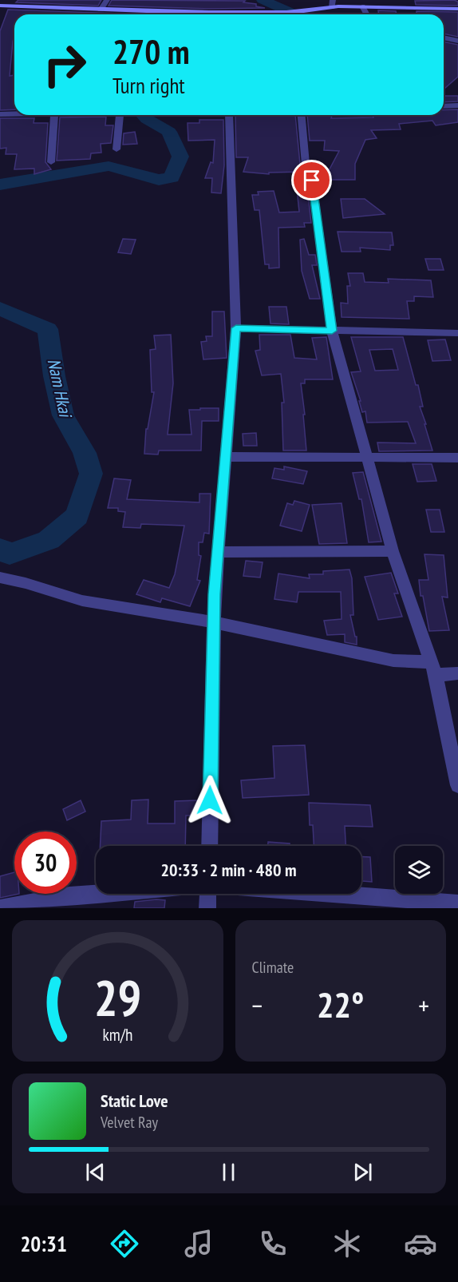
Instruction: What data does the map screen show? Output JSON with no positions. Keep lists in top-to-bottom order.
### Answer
{
  "water": ["Nam Hkai"],
  "page": {
    "turn": ["270 m", "Turn right"],
    "limit": "30",
    "trip": "20:33 · 2 min · 480 m",
    "tile": "Climate",
    "heat": ["−", "22°", "+"],
    "song": ["Static Love", "Velvet Ray"],
    "tabs": "20:31",
    "gauge": ["29", "km/h"]
  }
}
